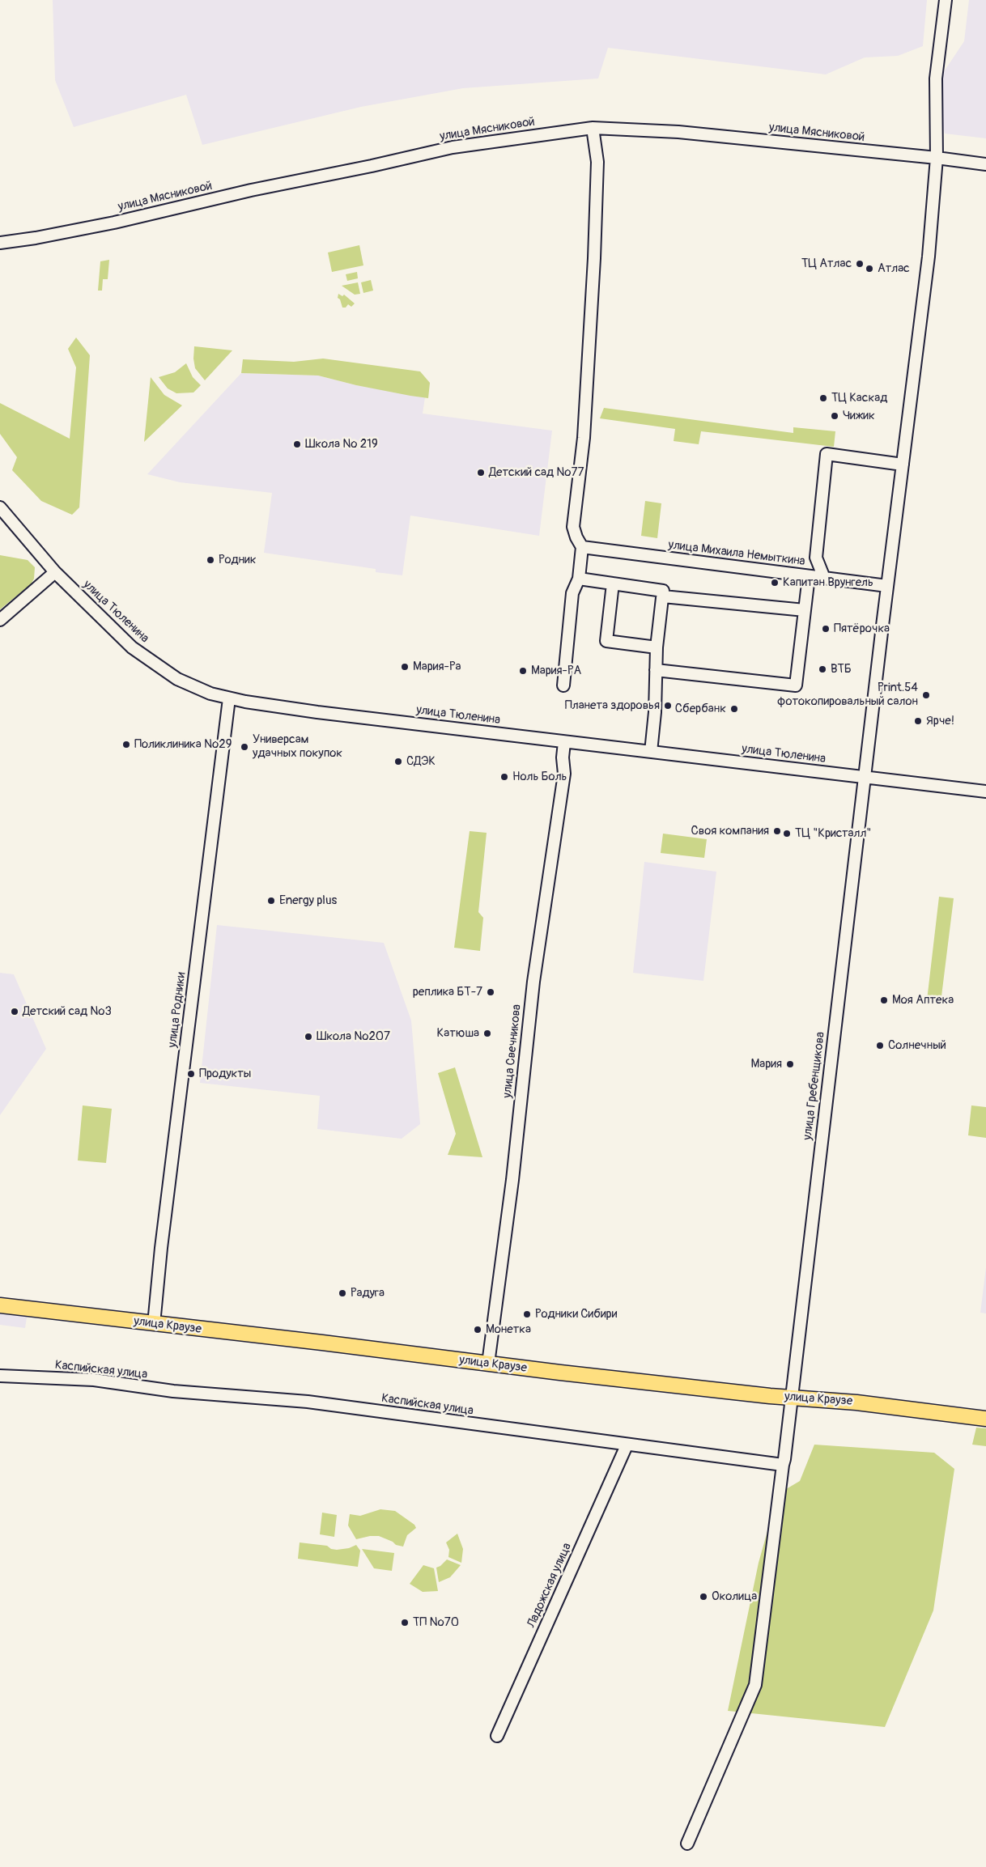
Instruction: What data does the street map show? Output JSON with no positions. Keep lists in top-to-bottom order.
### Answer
{
  "streets": {
    "main road": ["улица Краузе"],
    "street": [
      "улица Мясниковой",
      "улица Михаила Немыткина",
      "улица Тюленина",
      "улица Родники",
      "улица Свечникова",
      "улица Гребенщикова",
      "Каспийская улица",
      "Ладожская улица"
    ]
  },
  "crossings": [
    ["улица Мясниковой", "улица Гребенщикова"],
    ["улица Михаила Немыткина", "улица Гребенщикова"],
    ["улица Тюленина", "улица Родники"],
    ["улица Тюленина", "улица Свечникова"],
    ["улица Тюленина", "улица Гребенщикова"],
    ["улица Родники", "улица Краузе"],
    ["улица Свечникова", "улица Краузе"],
    ["улица Гребенщикова", "улица Краузе"],
    ["Каспийская улица", "Ладожская улица"]
  ],
  "places": [
    "ТЦ Атлас",
    "Атлас",
    "ТЦ Каскад",
    "Чижик",
    "Школа № 219",
    "Детский сад №77",
    "Родник",
    "Капитан Врунгель",
    "Пятёрочка",
    "Мария-Ра",
    "ВТБ",
    "Мария-РА",
    "Print.54 фотокопировальный салон",
    "Планета здоровья",
    "Сбербанк",
    "Ярче!",
    "Поликлиника №29",
    "Универсам удачных покупок",
    "СДЭК",
    "Ноль Боль",
    "Своя компания",
    "ТЦ \"Кристалл\"",
    "Energy plus",
    "реплика БТ-7",
    "Моя Аптека",
    "Детский сад №3",
    "Катюша",
    "Школа №207",
    "Солнечный",
    "Мария",
    "Продукты",
    "Радуга",
    "Родники Сибири",
    "Монетка",
    "Околица",
    "ТП №70"
  ]
}
